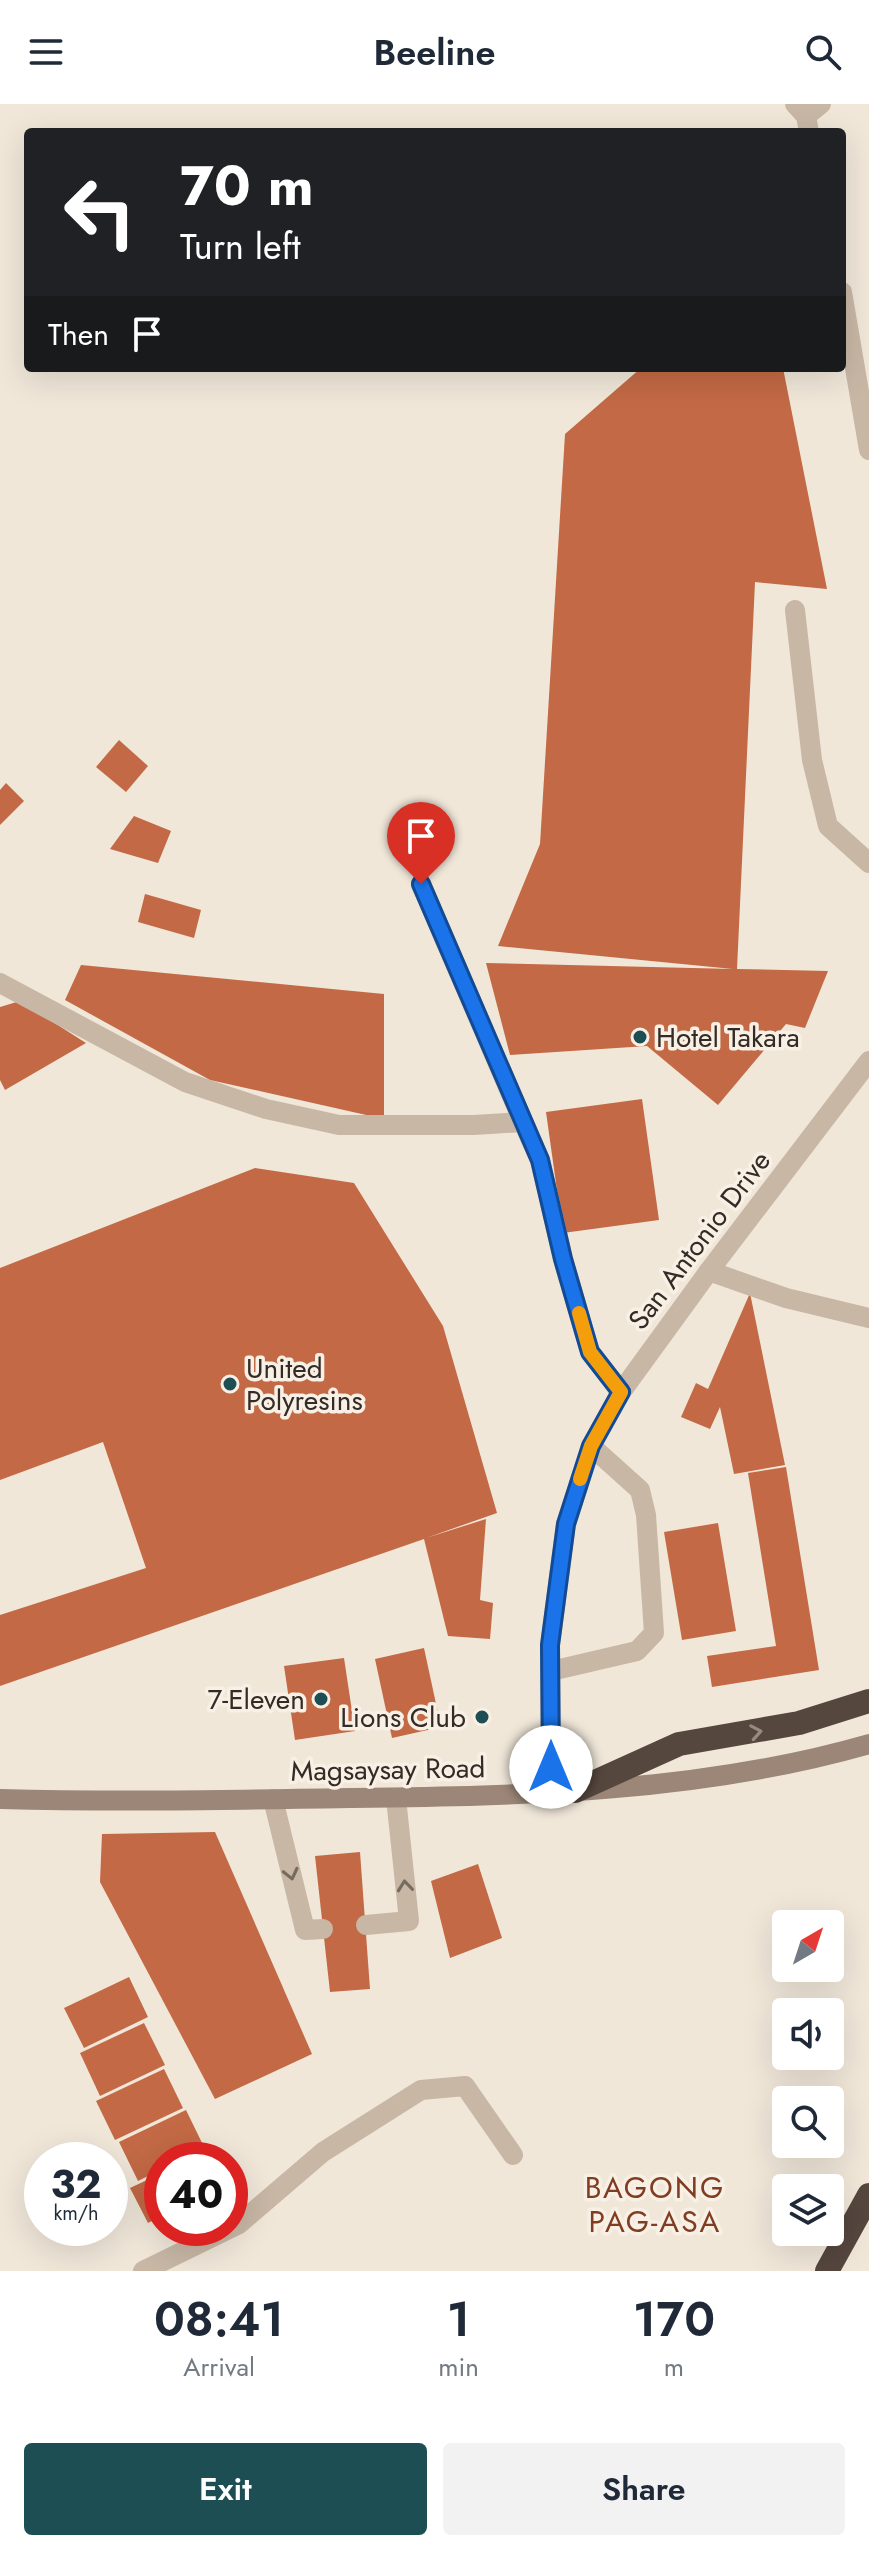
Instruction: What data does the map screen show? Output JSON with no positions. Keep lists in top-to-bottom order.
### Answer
{
  "streets": {
    "main road": ["Magsaysay Road"],
    "street": ["San Antonio Drive"]
  },
  "crossings": [
    ["San Antonio Drive", "Magsaysay Road"]
  ],
  "districts": ["BAGONG PAG-ASA"],
  "places": [
    "Hotel Takara",
    "United Polyresins",
    "7-Eleven",
    "Lions Club"
  ],
  "north": "top right",
  "page": {
    "header": "Beeline",
    "turn": ["70 m", "Turn left"],
    "then": "Then",
    "speed": "32 km/h",
    "limit": "40",
    "eta": [
      "08:41",
      "Arrival",
      "1",
      "min",
      "170",
      "m"
    ],
    "buttons": ["Exit", "Share"]
  }
}
